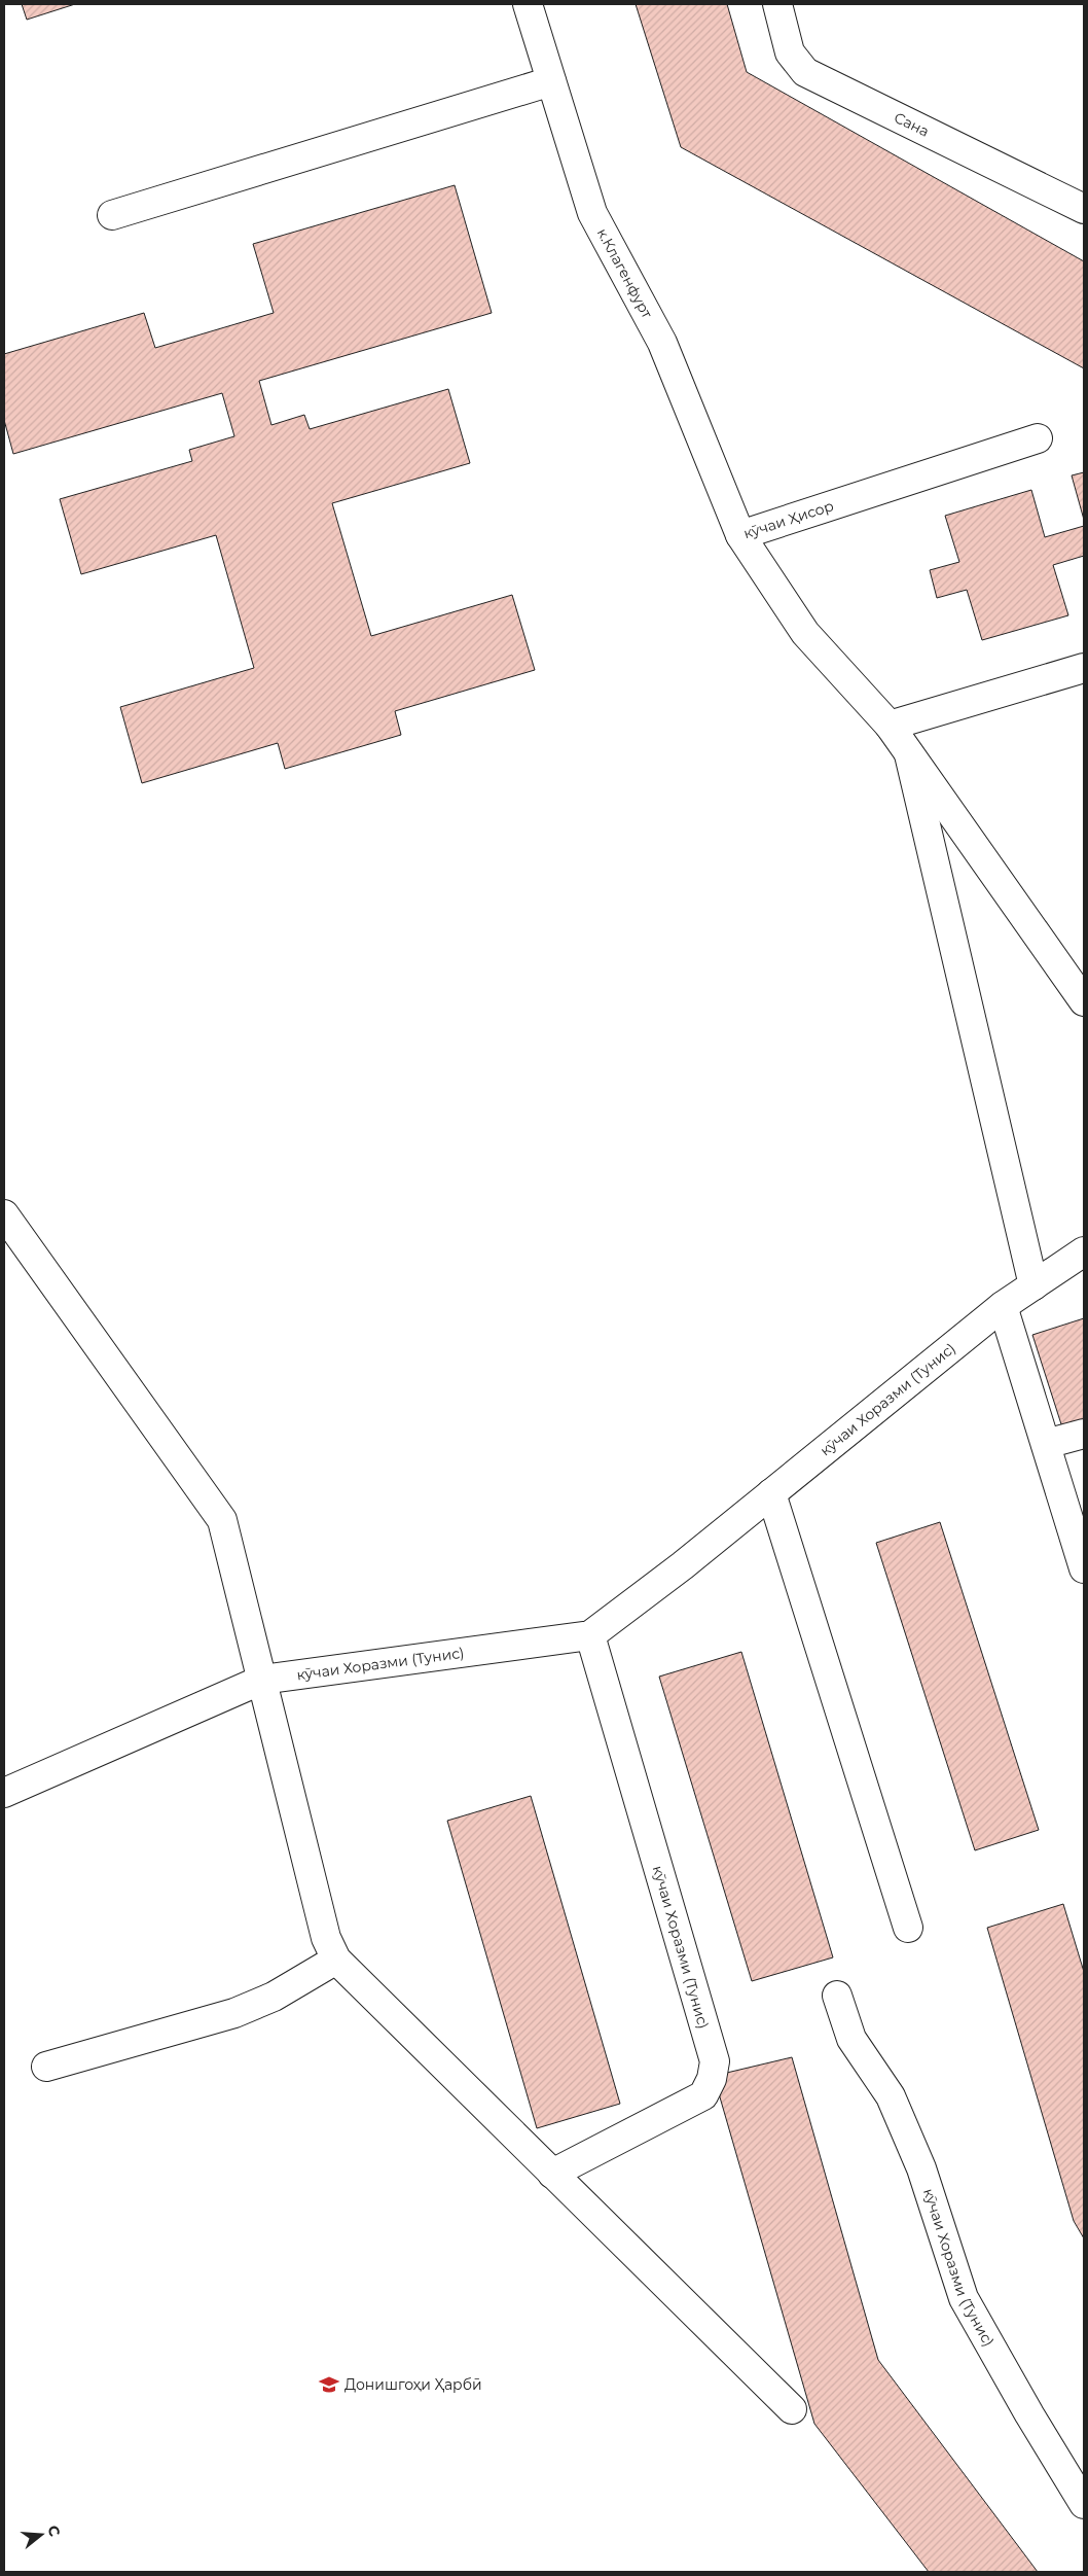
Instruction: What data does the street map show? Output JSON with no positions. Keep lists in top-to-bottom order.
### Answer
{
  "streets": {
    "street": [
      "Сана",
      "к.Клагенфурт",
      "кӯчаи Ҳисор",
      "кӯчаи Хоразми (Тунис)"
    ]
  },
  "crossings": [
    ["к.Клагенфурт", "кӯчаи Ҳисор"]
  ],
  "places": {
    "school or university": ["Донишгоҳи Ҳарбӣ"]
  },
  "north": "right"
}
